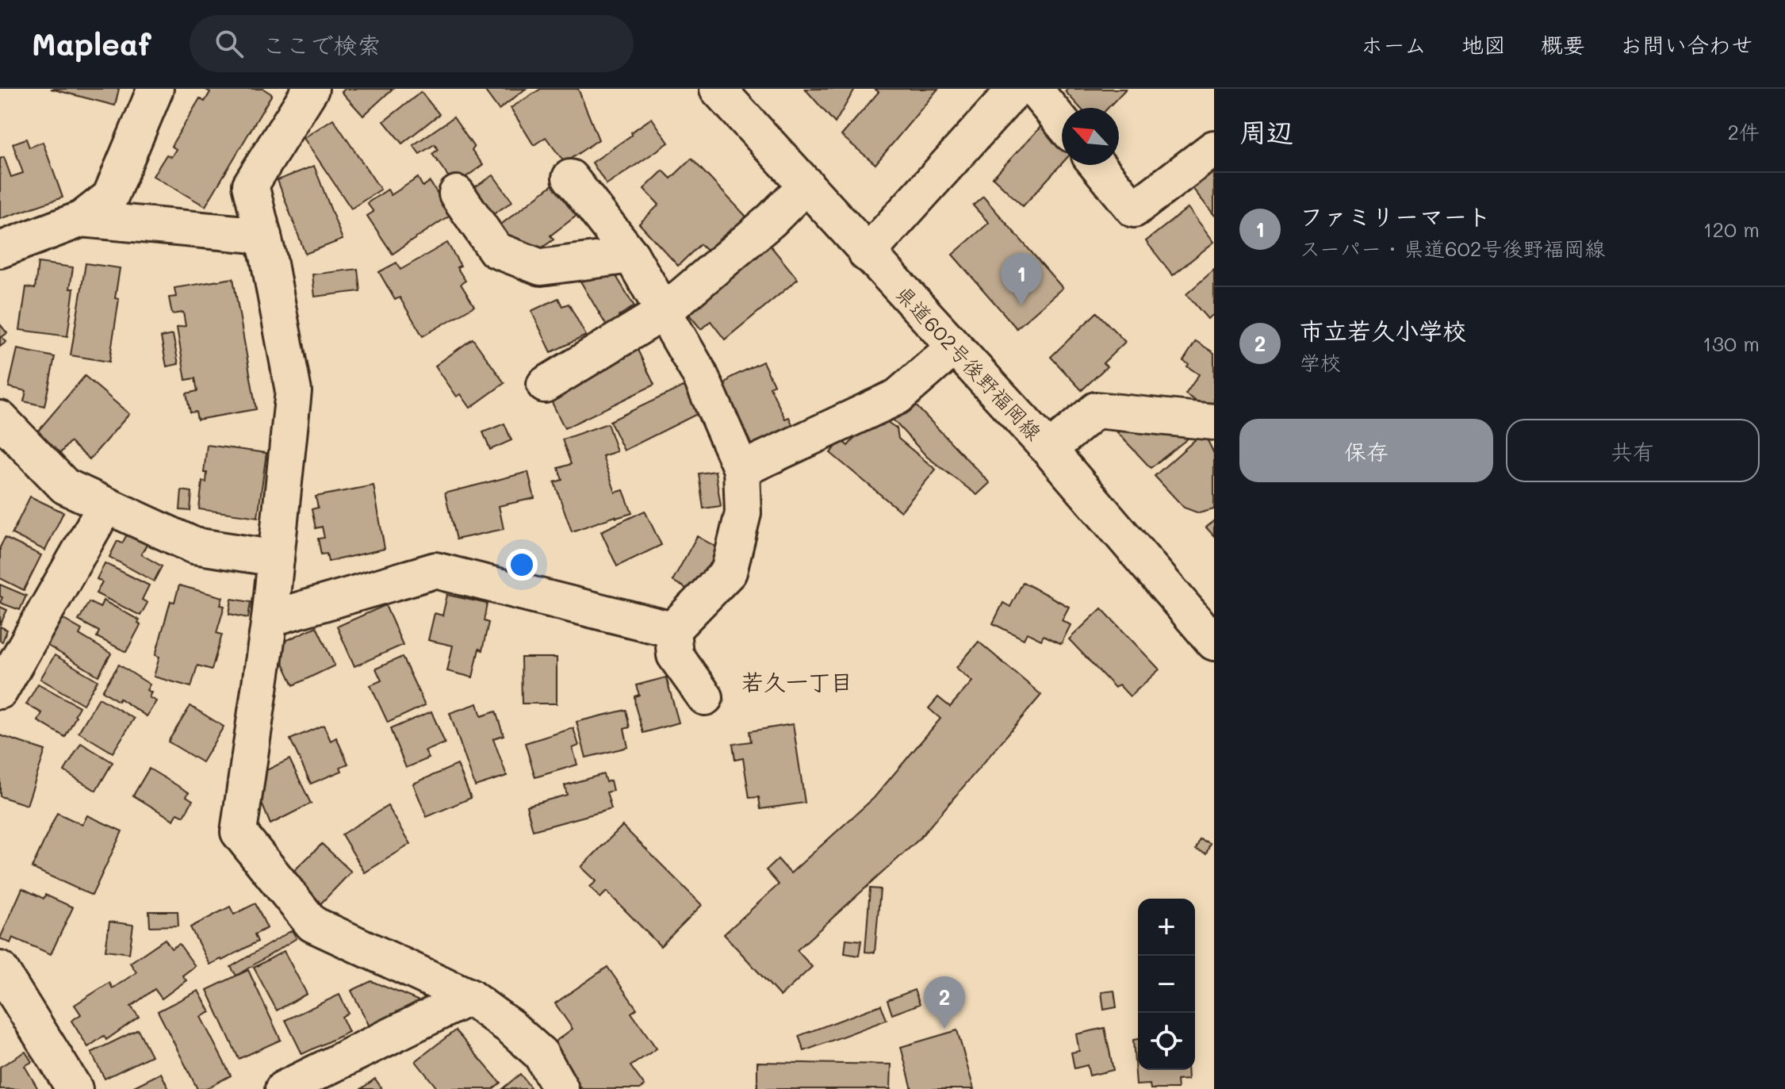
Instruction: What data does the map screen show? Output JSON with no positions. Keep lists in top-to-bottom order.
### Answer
{
  "streets": {
    "street": ["県道602号後野福岡線"]
  },
  "districts": ["若久一丁目"],
  "north": "top left",
  "page": {
    "header": "Mapleaf",
    "search": "ここで検索",
    "nav": [
      "ホーム",
      "地図",
      "概要",
      "お問い合わせ"
    ],
    "heading": ["周辺", "2件"],
    "list": [
      {
        "mark": "1",
        "name": "ファミリーマート",
        "note": "スーパー · 県道602号後野福岡線",
        "value": "120 m"
      },
      {
        "mark": "2",
        "name": "市立若久小学校",
        "note": "学校",
        "value": "130 m"
      }
    ],
    "pins": ["1", "2"],
    "buttons": ["保存", "共有"],
    "map_buttons": ["+", "−"]
  }
}
